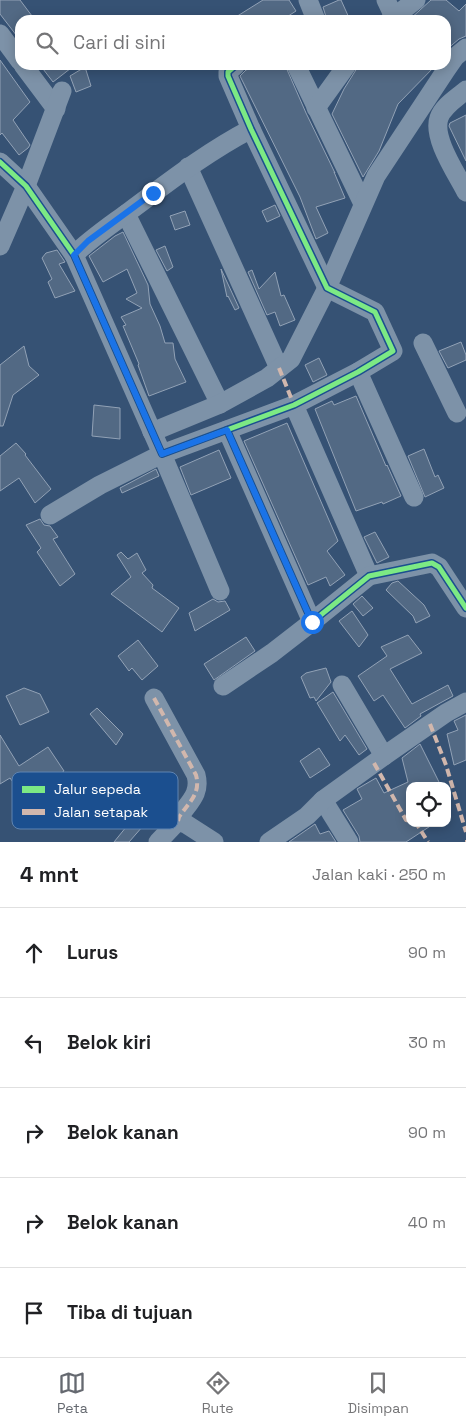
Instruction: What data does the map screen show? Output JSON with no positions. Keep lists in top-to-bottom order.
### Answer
{
  "legend": ["Jalur sepeda", "Jalan setapak"],
  "page": {
    "search": "Cari di sini",
    "heading": ["4 mnt", "Jalan kaki · 250 m"],
    "list": [
      ["Lurus", "90 m"],
      ["Belok kiri", "30 m"],
      ["Belok kanan", "90 m"],
      ["Belok kanan", "40 m"],
      "Tiba di tujuan"
    ],
    "nav": ["Peta", "Rute", "Disimpan"]
  }
}
